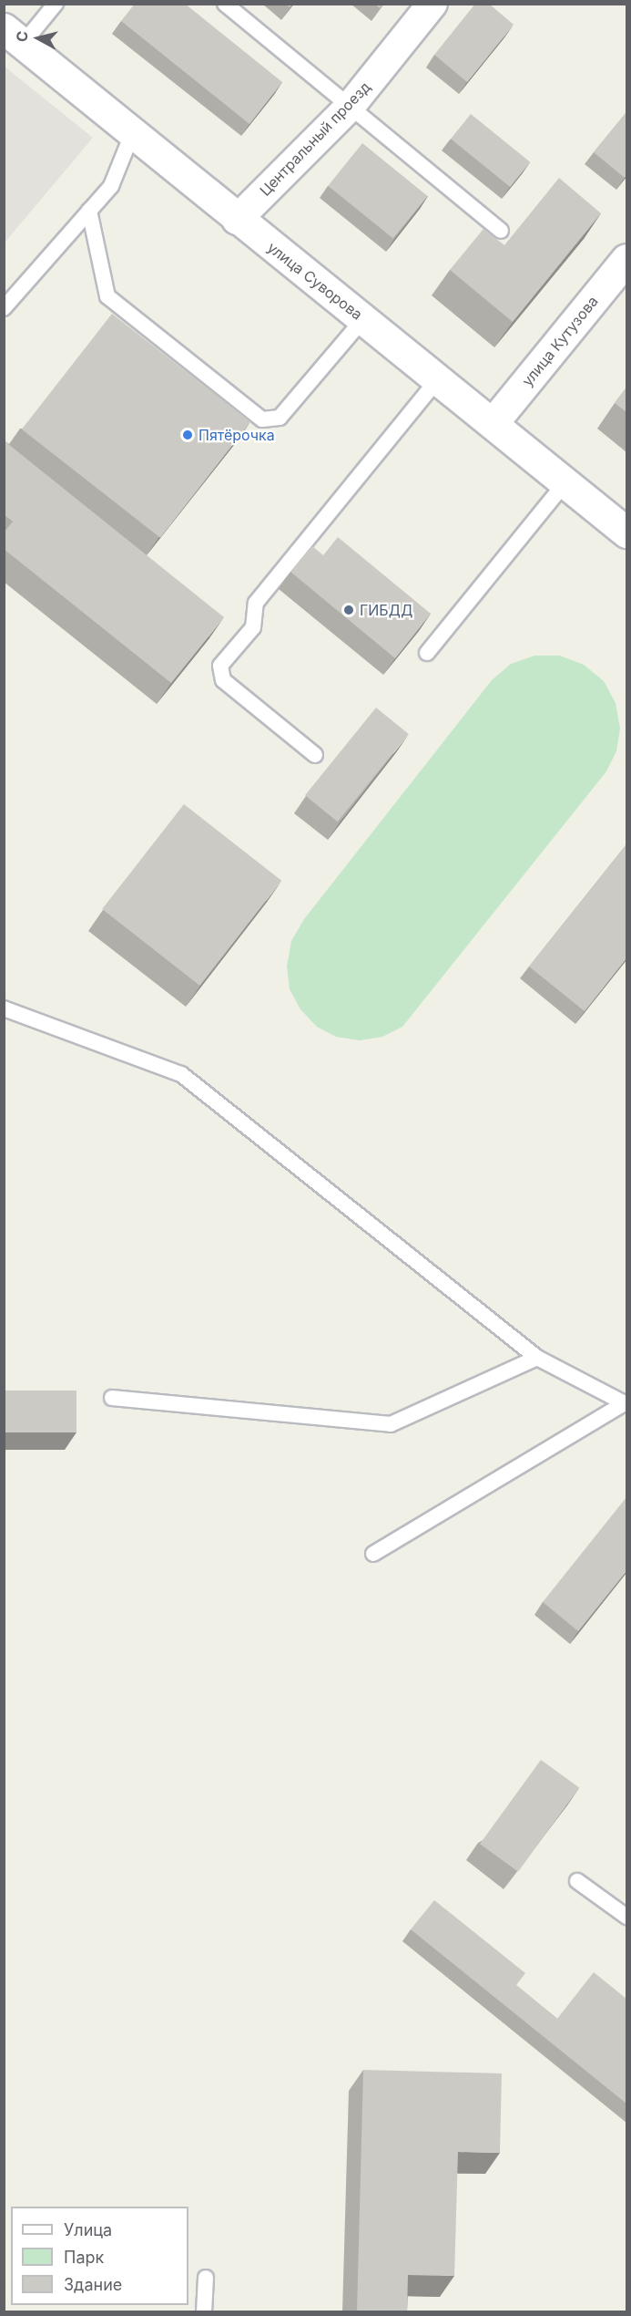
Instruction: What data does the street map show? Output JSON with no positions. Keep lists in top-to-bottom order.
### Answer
{
  "streets": {
    "main road": ["улица Суворова", "улица Кутузова"],
    "street": ["Центральный проезд"]
  },
  "crossings": [
    ["Центральный проезд", "улица Суворова"],
    ["улица Суворова", "улица Кутузова"]
  ],
  "places": ["Пятёрочка", "ГИБДД"],
  "legend": ["Улица", "Парк", "Здание"],
  "north": "left"
}
